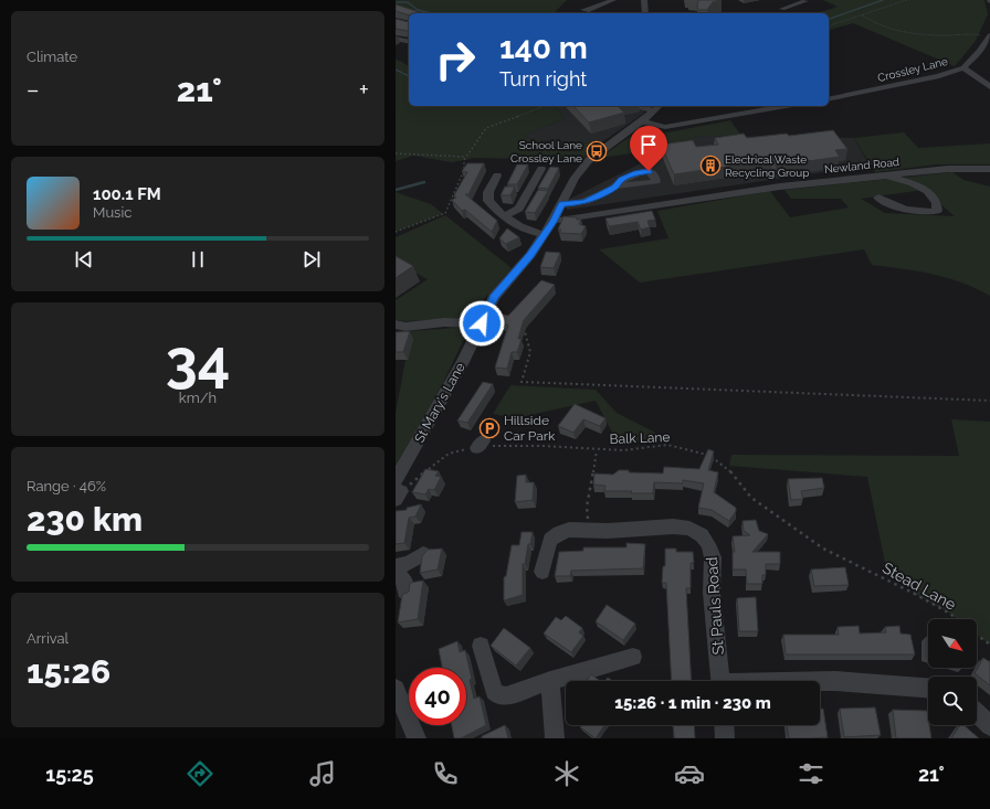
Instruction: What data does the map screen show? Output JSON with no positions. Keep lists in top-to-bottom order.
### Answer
{
  "streets": {
    "street": [
      "Crossley Lane",
      "Newland Road",
      "St Mary's Lane",
      "St Pauls Road"
    ],
    "path": ["Balk Lane", "Stead Lane"]
  },
  "crossings": [
    ["Newland Road", "St Mary's Lane"],
    ["St Mary's Lane", "Balk Lane"],
    ["Balk Lane", "Stead Lane"]
  ],
  "places": {
    "bus stop": ["School Lane Crossley Lane"],
    "building": ["Electrical Waste Recycling Group"],
    "parking": ["Hillside Car Park"]
  },
  "north": "bottom right",
  "page": {
    "tile": [
      "Climate",
      ["34", "km/h"],
      ["Range · 46%", "230 km"],
      ["Arrival", "15:26"]
    ],
    "turn": ["140 m", "Turn right"],
    "heat": ["−", "21°", "+"],
    "song": ["100.1 FM", "Music"],
    "limit": "40",
    "trip": "15:26 · 1 min · 230 m",
    "tabs": ["15:25", "21°"]
  }
}
